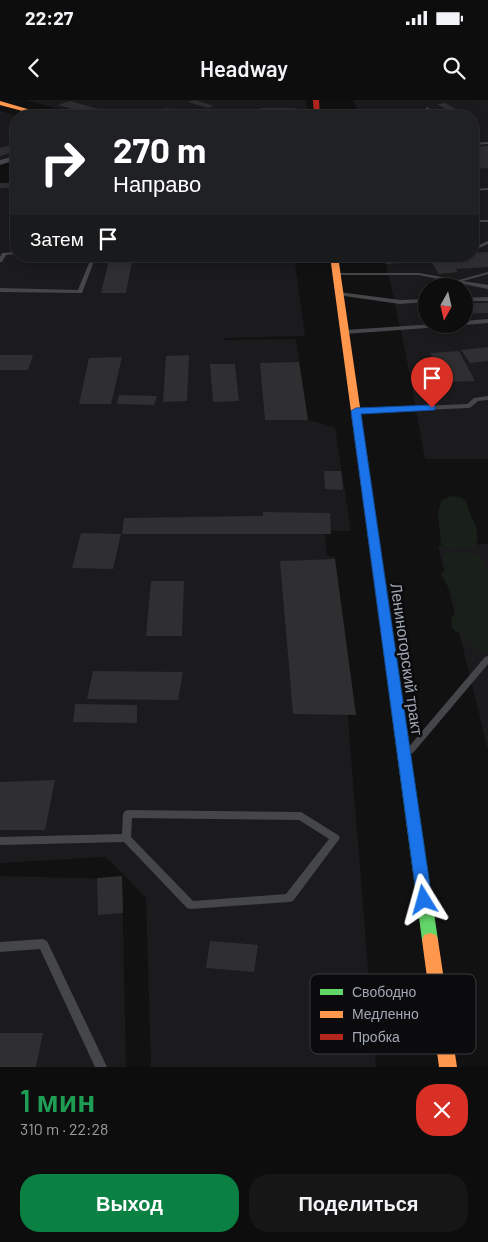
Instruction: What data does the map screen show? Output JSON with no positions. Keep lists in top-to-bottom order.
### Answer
{
  "streets": {
    "main road": ["Лениногорский тракт"]
  },
  "legend": ["Свободно", "Медленно", "Пробка"],
  "north": "bottom",
  "page": {
    "status": "22:27",
    "header": "Headway",
    "turn": ["270 m", "Направо"],
    "then": "Затем",
    "heading": ["1 мин", "310 m · 22:28"],
    "buttons": ["Выход", "Поделиться"]
  }
}
